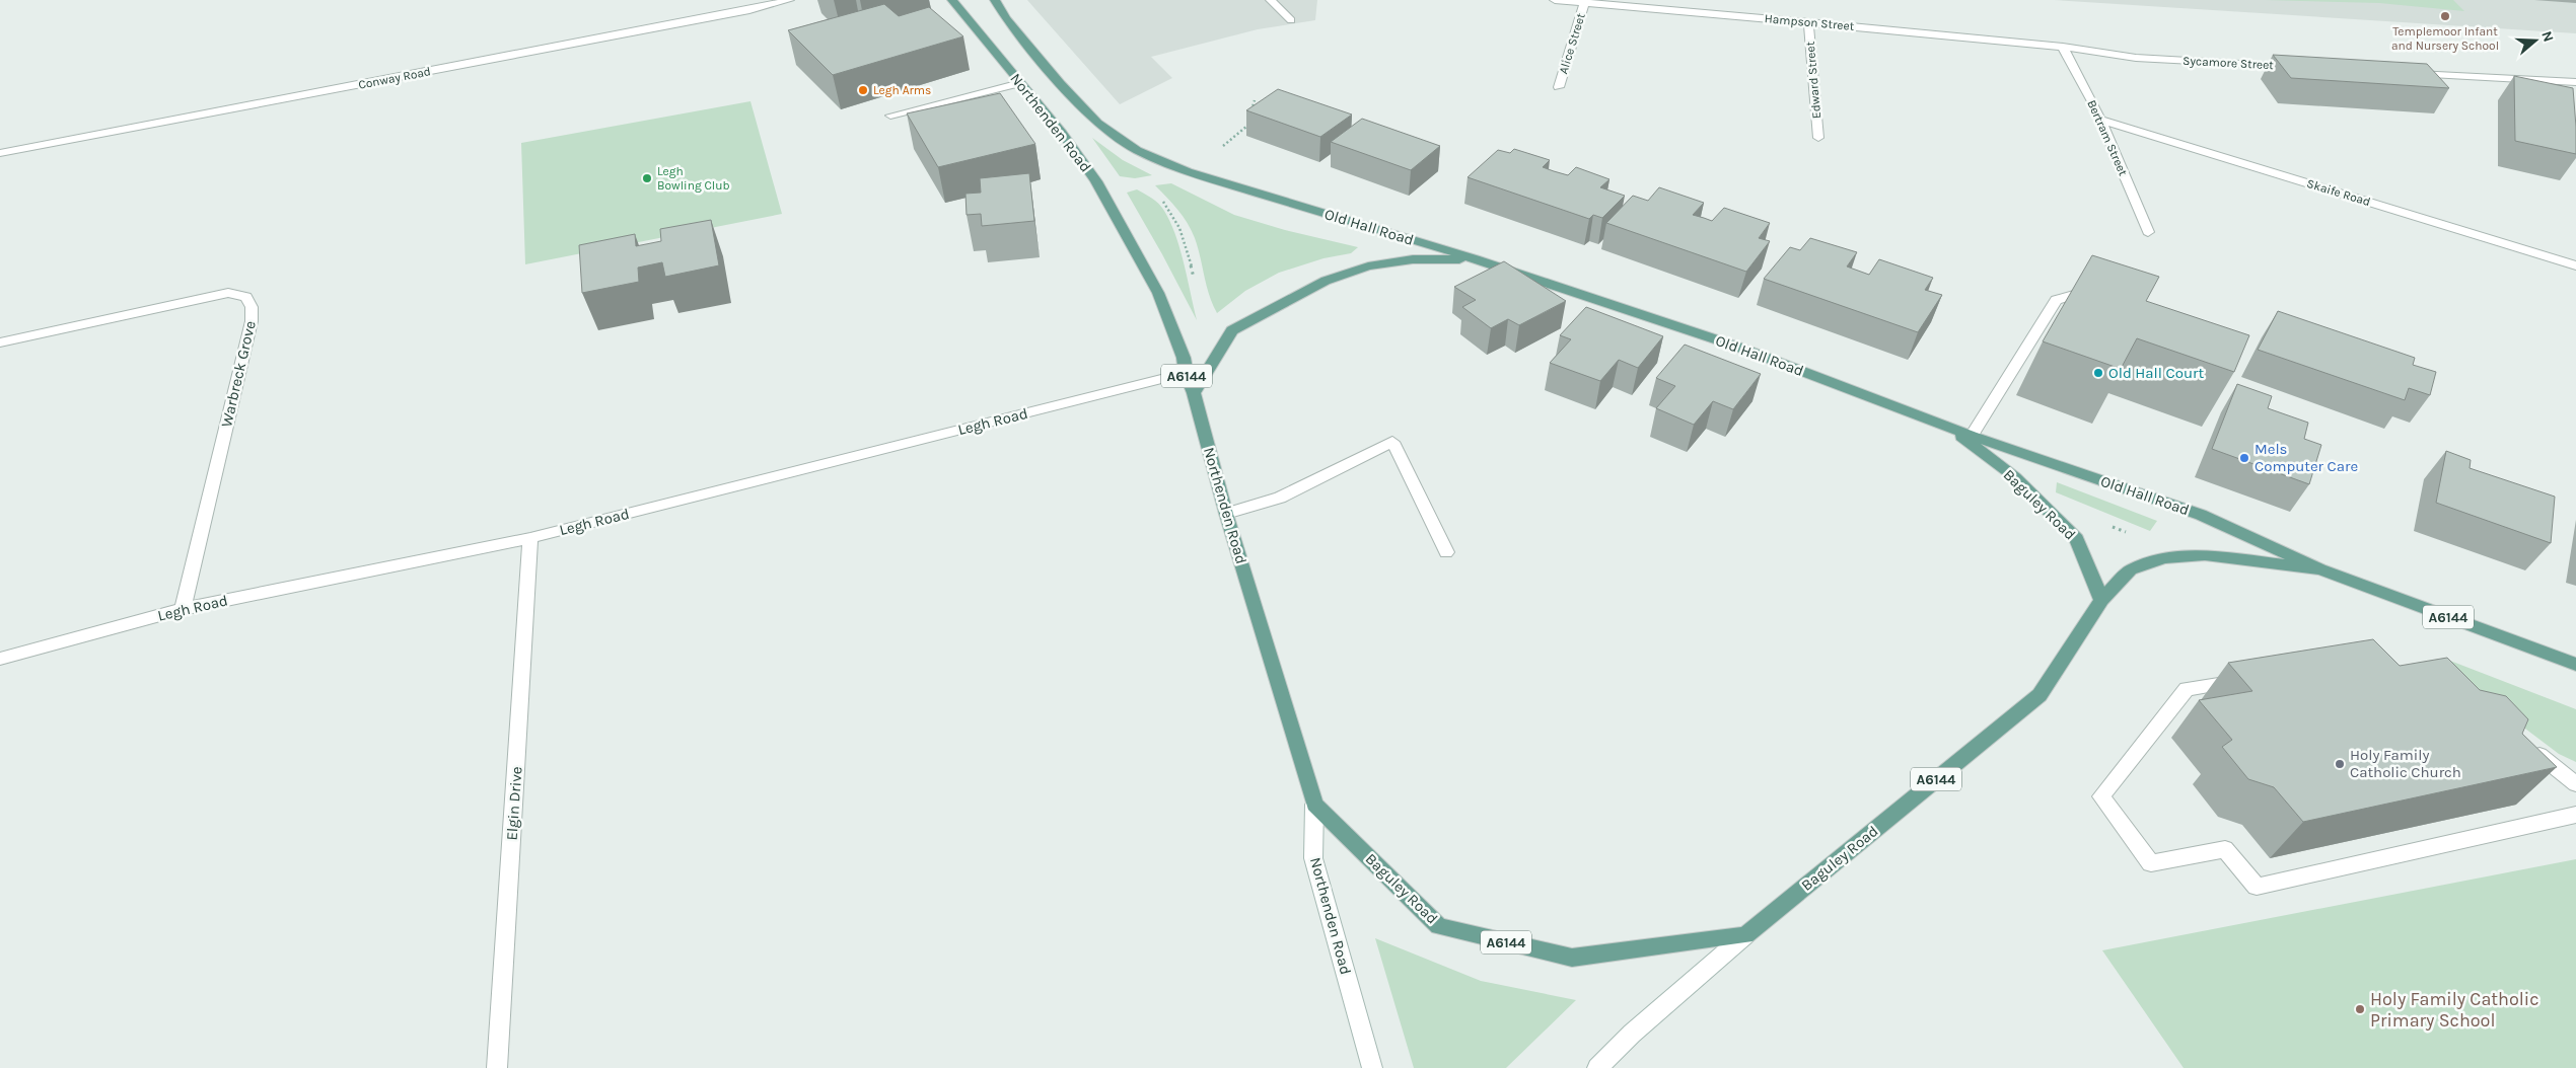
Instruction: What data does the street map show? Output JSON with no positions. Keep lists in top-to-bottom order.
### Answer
{
  "streets": {
    "main road": [
      "Northenden Road",
      "Old Hall Road",
      "A6144",
      "Baguley Road"
    ],
    "street": [
      "Hampson Street",
      "Alice Street",
      "Sycamore Street",
      "Conway Road",
      "Edward Street",
      "Bertram Street",
      "Skaife Road",
      "Warbreck Grove",
      "Legh Road",
      "Elgin Drive"
    ]
  },
  "crossings": [
    ["Hampson Street", "Alice Street"],
    ["Hampson Street", "Sycamore Street"],
    ["Hampson Street", "Edward Street"],
    ["Hampson Street", "Bertram Street"],
    ["Sycamore Street", "Bertram Street"],
    ["Northenden Road", "Old Hall Road"],
    ["Northenden Road", "A6144"],
    ["Northenden Road", "Legh Road"],
    ["Northenden Road", "Baguley Road"],
    ["Bertram Street", "Skaife Road"],
    ["Old Hall Road", "A6144"],
    ["Old Hall Road", "Baguley Road"],
    ["Warbreck Grove", "Legh Road"],
    ["Legh Road", "Elgin Drive"]
  ],
  "places": [
    "Templemoor Infant and Nursery School",
    "Legh Arms",
    "Legh Bowling Club",
    "Old Hall Court",
    "Mels Computer Care",
    "Holy Family Catholic Church",
    "Holy Family Catholic Primary School"
  ],
  "north": "right"
}
